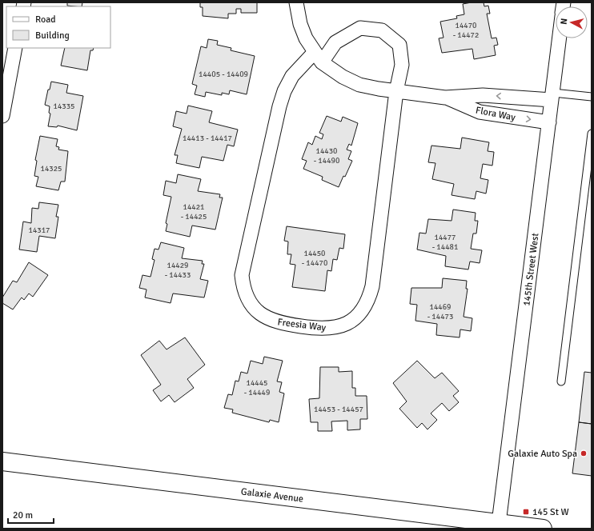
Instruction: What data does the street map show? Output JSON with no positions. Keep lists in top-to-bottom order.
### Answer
{
  "streets": {
    "street": [
      "Flora Way",
      "145th Street West",
      "Freesia Way",
      "Galaxie Avenue"
    ]
  },
  "crossings": [
    ["Flora Way", "145th Street West"],
    ["Flora Way", "Freesia Way"],
    ["145th Street West", "Galaxie Avenue"]
  ],
  "places": {
    "other": ["Galaxie Auto Spa"],
    "transit": ["145 St W"]
  },
  "house_numbers": [
    "14470 - 14472",
    "14405 - 14409",
    "14335",
    "14413 - 14417",
    "14430 - 14490",
    "14325",
    "14421 - 14425",
    "14317",
    "14477 - 14481",
    "14450 - 14470",
    "14429 - 14433",
    "14469 - 14473",
    "14445 - 14449",
    "14453 - 14457"
  ],
  "legend": ["Road", "Building"],
  "scale_bar": "20 m",
  "north": "left"
}
